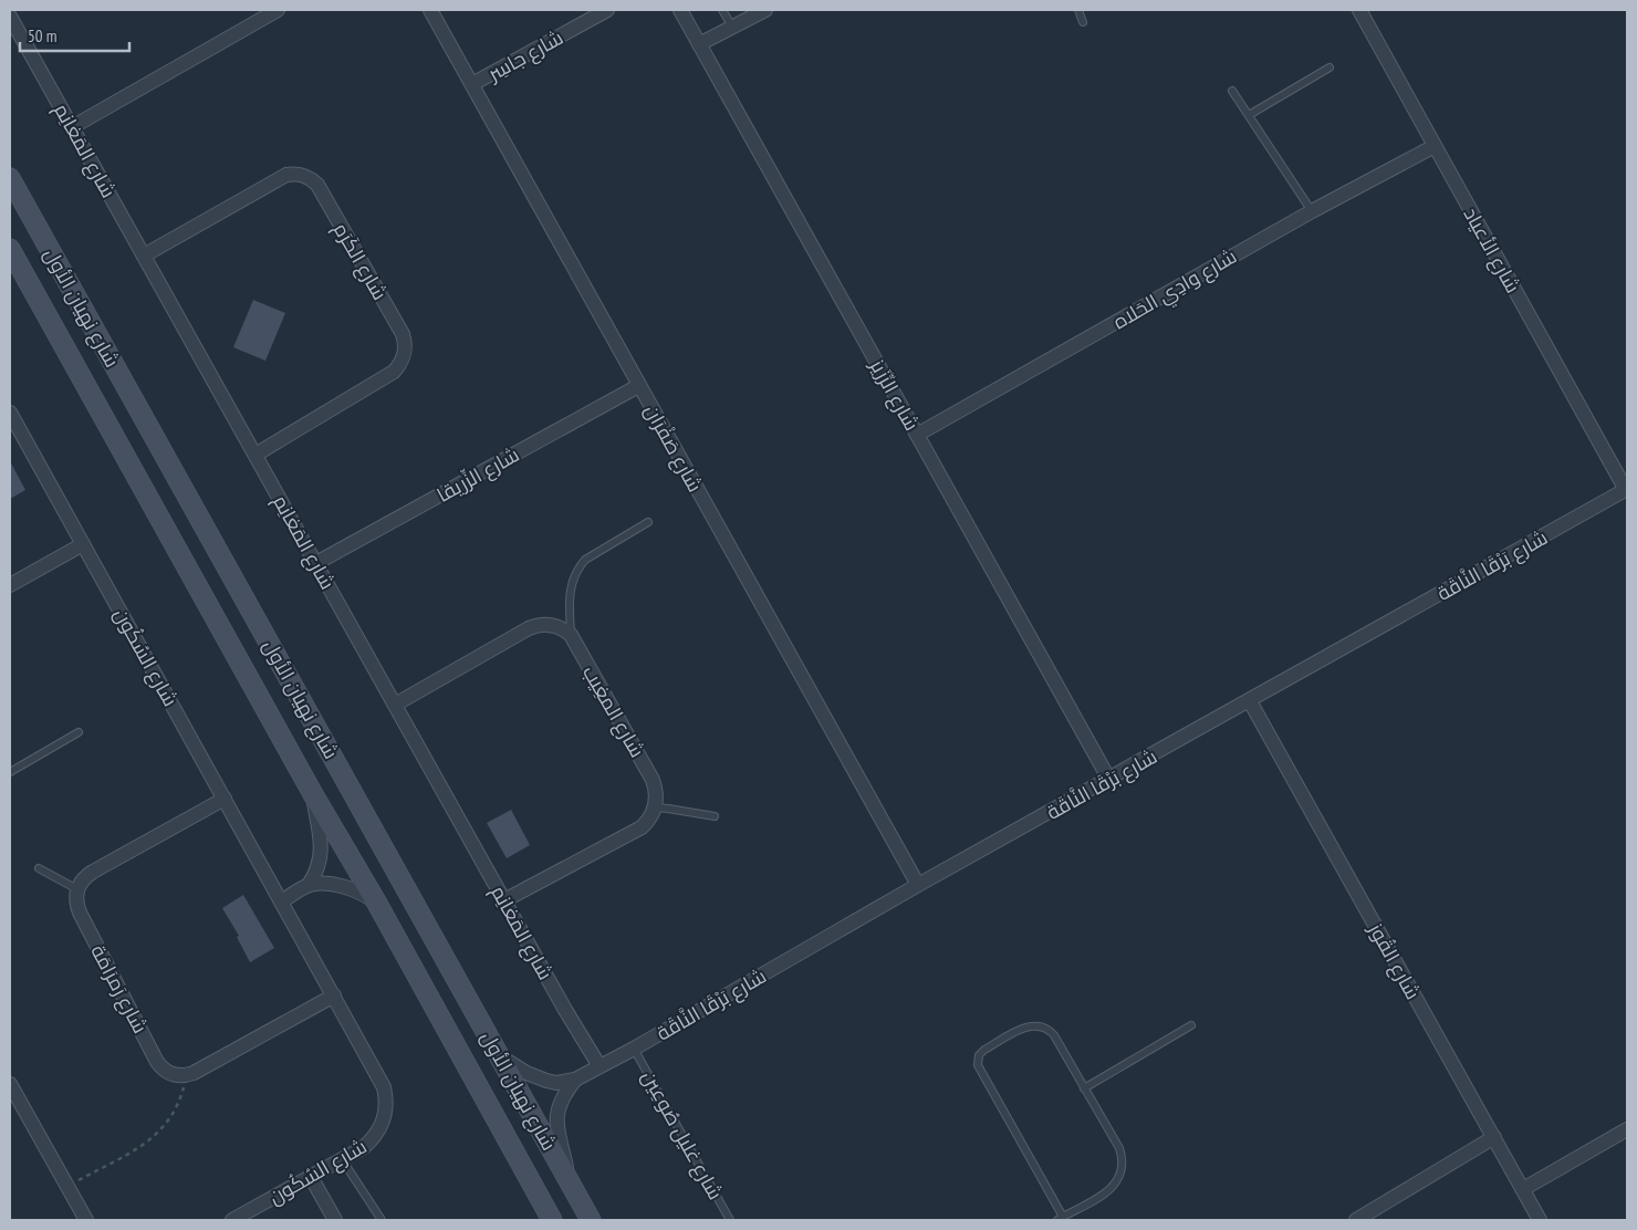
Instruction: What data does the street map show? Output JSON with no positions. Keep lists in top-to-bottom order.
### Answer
{
  "streets": {
    "main road": ["شارع نهيان الأول"],
    "street": [
      "شارع جاسِر",
      "شارع المَغانِم",
      "شارع الأعياد",
      "شارع الكَرَم",
      "شارع وادِي الحَلاه",
      "شارع الرِّزَيز",
      "شارع صَفْرَان",
      "شارع الزِّريقا",
      "شارع بَرْقَا النَّاقَة",
      "شارع السُكُون",
      "شارع المغِيب",
      "شارع القُوز",
      "شارع رَمرَامَة"
    ],
    "lane": ["شارع غليل صُوعِين"]
  },
  "crossings": [
    ["شارع جاسِر", "شارع صَفْرَان"],
    ["شارع المَغانِم", "شارع الكَرَم"],
    ["شارع المَغانِم", "شارع الزِّريقا"],
    ["شارع المَغانِم", "شارع بَرْقَا النَّاقَة"],
    ["شارع الأعياد", "شارع وادِي الحَلاه"],
    ["شارع الأعياد", "شارع بَرْقَا النَّاقَة"],
    ["شارع وادِي الحَلاه", "شارع الرِّزَيز"],
    ["شارع نهيان الأول", "شارع بَرْقَا النَّاقَة"],
    ["شارع الرِّزَيز", "شارع بَرْقَا النَّاقَة"],
    ["شارع صَفْرَان", "شارع الزِّريقا"],
    ["شارع صَفْرَان", "شارع بَرْقَا النَّاقَة"],
    ["شارع بَرْقَا النَّاقَة", "شارع القُوز"],
    ["شارع بَرْقَا النَّاقَة", "شارع غليل صُوعِين"]
  ],
  "scale_bar": "50 m"
}
